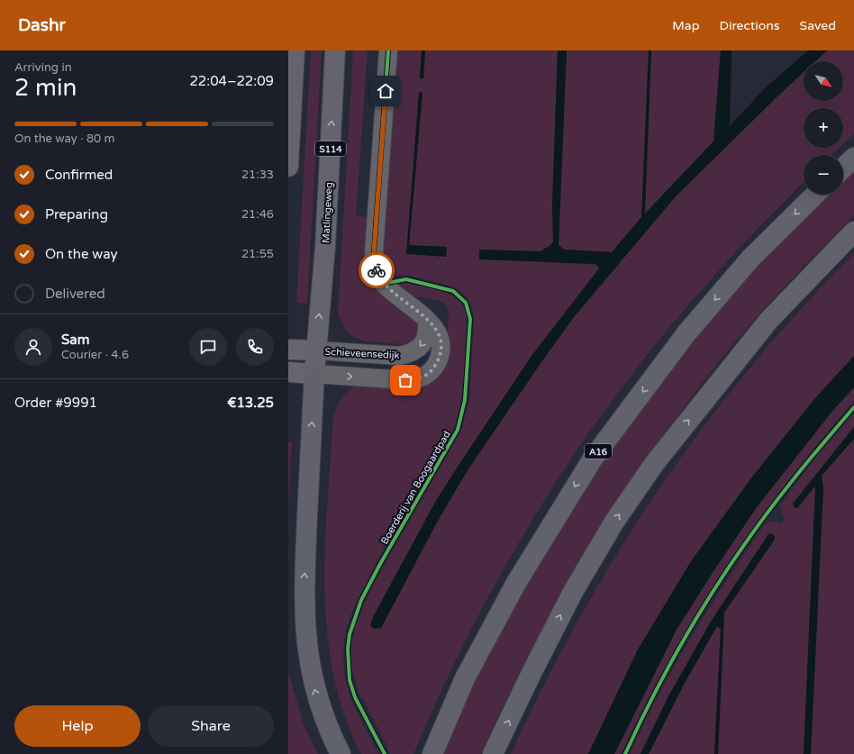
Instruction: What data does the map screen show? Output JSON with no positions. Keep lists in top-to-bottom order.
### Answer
{
  "streets": {
    "highway": ["S114", "Matlingeweg", "A16"],
    "street": ["Schieveensedijk"],
    "cycle path": ["Boerderij van Boogaardpad"]
  },
  "crossings": [
    ["Matlingeweg", "Schieveensedijk"]
  ],
  "one_way": ["Schieveensedijk"],
  "north": "bottom right",
  "page": {
    "header": "Dashr",
    "nav": ["Map", "Directions", "Saved"],
    "heading": ["2 min", "Arriving in", "22:04–22:09"],
    "panel": [
      "Sam",
      "Courier · 4.6",
      "Order #9991",
      "€13.25"
    ],
    "map_buttons": ["+", "−"],
    "bar": "On the way · 80 m",
    "list": [
      ["Confirmed", "21:33"],
      ["Preparing", "21:46"],
      ["On the way", "21:55"],
      "Delivered"
    ],
    "buttons": ["Help", "Share"]
  }
}
